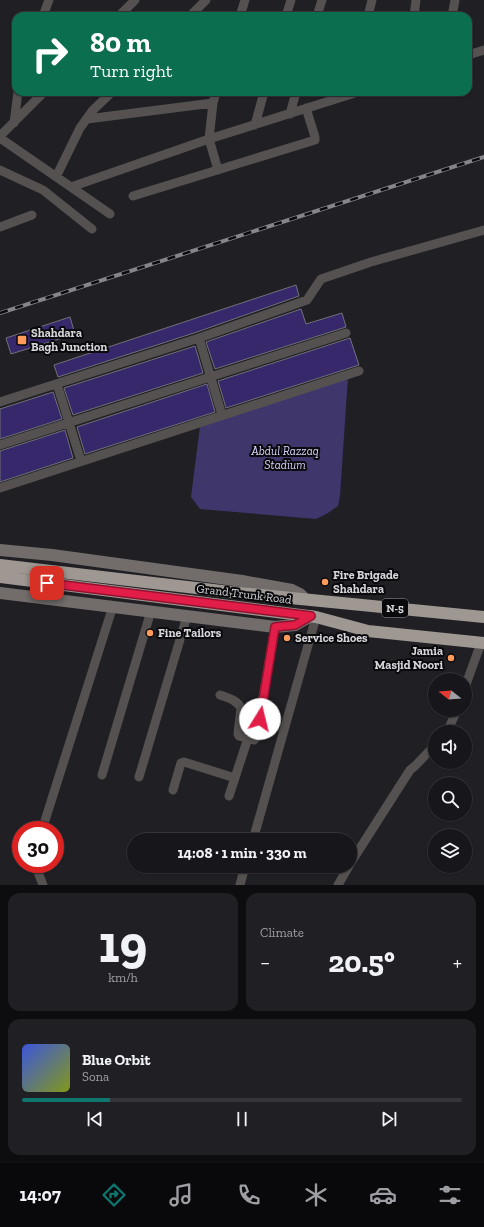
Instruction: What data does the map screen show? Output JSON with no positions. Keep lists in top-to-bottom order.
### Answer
{
  "streets": {
    "highway": ["Grand Trunk Road", "N-5"]
  },
  "parks": ["Abdul Razzaq Stadium"],
  "places": {
    "transit": ["Shahdara Bagh Junction"],
    "other": [
      "Fire Brigade Shahdara",
      "Fine Tailors",
      "Service Shoes",
      "Jamia Masjid Noori"
    ]
  },
  "north": "left",
  "page": {
    "turn": ["80 m", "Turn right"],
    "limit": "30",
    "trip": "14:08 · 1 min · 330 m",
    "tile": [
      ["19", "km/h"],
      "Climate"
    ],
    "heat": ["−", "20.5°", "+"],
    "song": ["Blue Orbit", "Sona"],
    "tabs": "14:07"
  }
}
